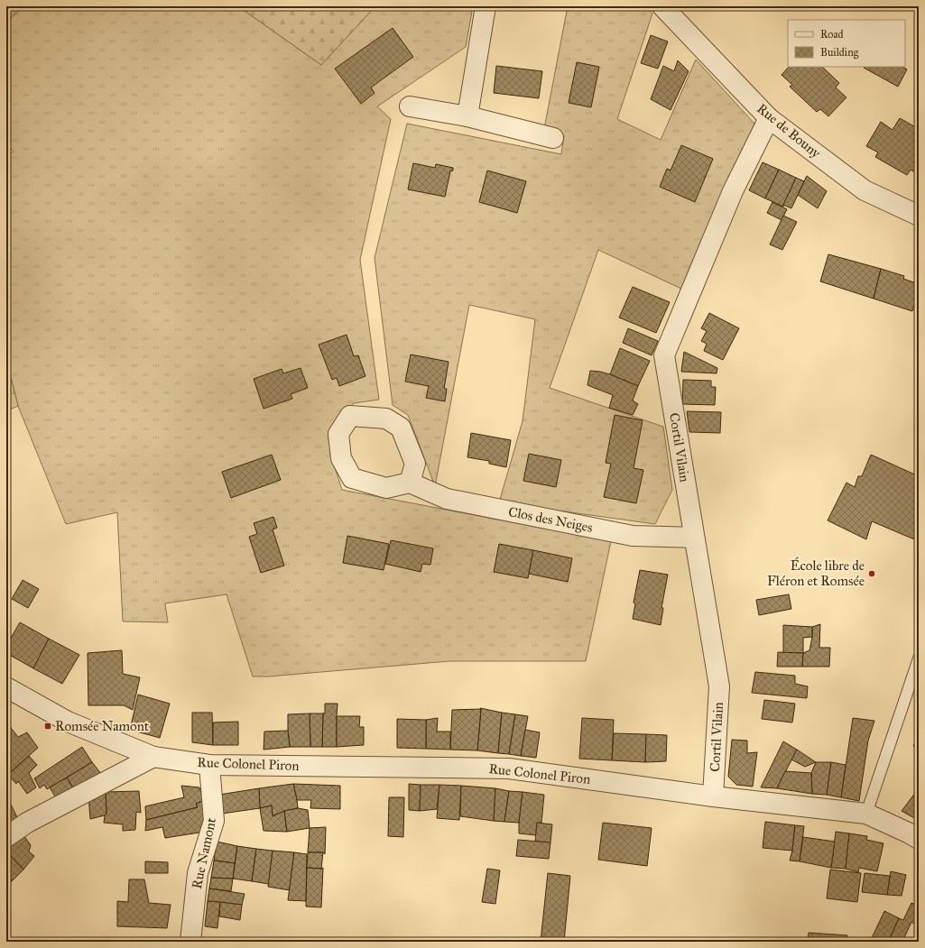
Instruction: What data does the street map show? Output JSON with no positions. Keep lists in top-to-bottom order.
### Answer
{
  "streets": {
    "street": [
      "Rue de Bouny",
      "Cortil Vilain",
      "Clos des Neiges",
      "Rue Colonel Piron",
      "Rue Namont"
    ]
  },
  "crossings": [
    ["Rue de Bouny", "Cortil Vilain"],
    ["Cortil Vilain", "Clos des Neiges"],
    ["Cortil Vilain", "Rue Colonel Piron"],
    ["Rue Colonel Piron", "Rue Namont"]
  ],
  "places": {
    "other": ["École libre de Fléron et Romsée"],
    "transit": ["Romsée Namont"]
  },
  "legend": ["Road", "Building"]
}
